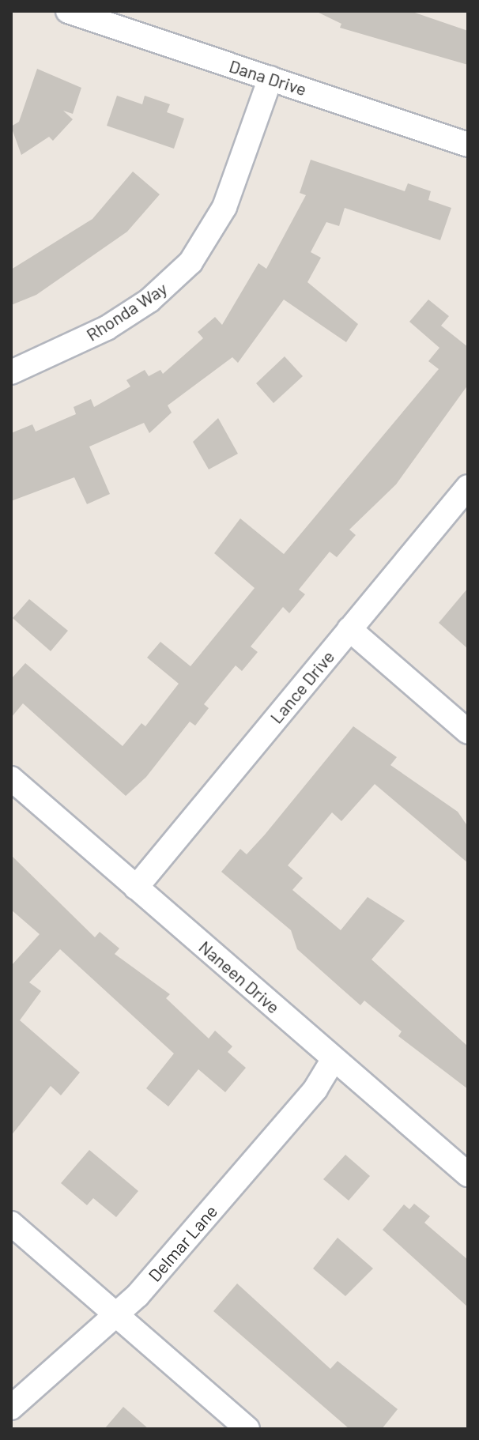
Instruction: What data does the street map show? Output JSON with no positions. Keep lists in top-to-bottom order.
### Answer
{
  "streets": {
    "street": [
      "Dana Drive",
      "Rhonda Way",
      "Lance Drive",
      "Naneen Drive",
      "Delmar Lane"
    ]
  },
  "crossings": [
    ["Dana Drive", "Rhonda Way"],
    ["Lance Drive", "Naneen Drive"],
    ["Naneen Drive", "Delmar Lane"]
  ]
}
